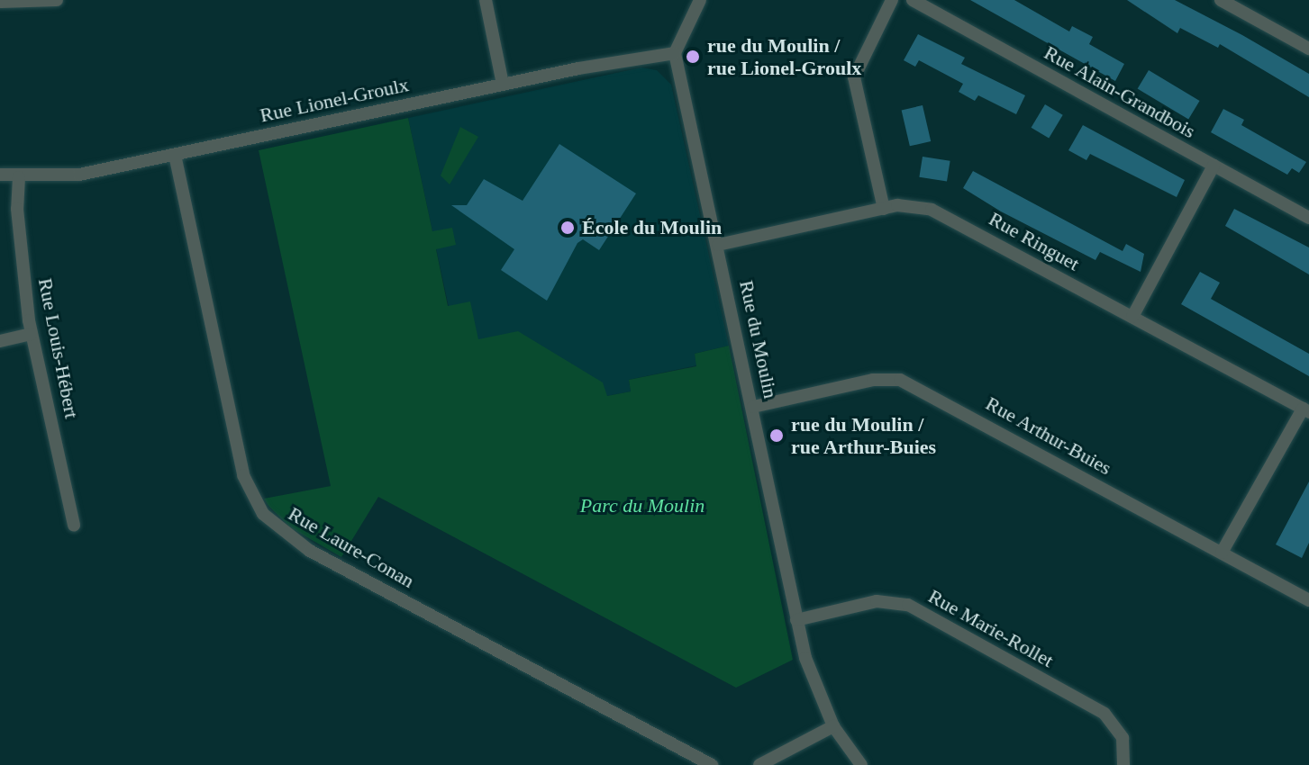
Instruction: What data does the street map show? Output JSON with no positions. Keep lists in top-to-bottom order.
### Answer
{
  "streets": {
    "street": [
      "Rue Alain-Grandbois",
      "Rue Lionel-Groulx",
      "Rue Ringuet",
      "Rue du Moulin",
      "Rue Louis-Hébert",
      "Rue Arthur-Buies",
      "Rue Laure-Conan",
      "Rue Marie-Rollet"
    ]
  },
  "crossings": [
    ["Rue Lionel-Groulx", "Rue du Moulin"],
    ["Rue Lionel-Groulx", "Rue Louis-Hébert"],
    ["Rue Lionel-Groulx", "Rue Laure-Conan"],
    ["Rue Ringuet", "Rue du Moulin"],
    ["Rue du Moulin", "Rue Arthur-Buies"],
    ["Rue du Moulin", "Rue Marie-Rollet"]
  ],
  "parks": ["Parc du Moulin"],
  "places": ["rue du Moulin / rue Lionel-Groulx", "École du Moulin", "rue du Moulin / rue Arthur-Buies"]
}
